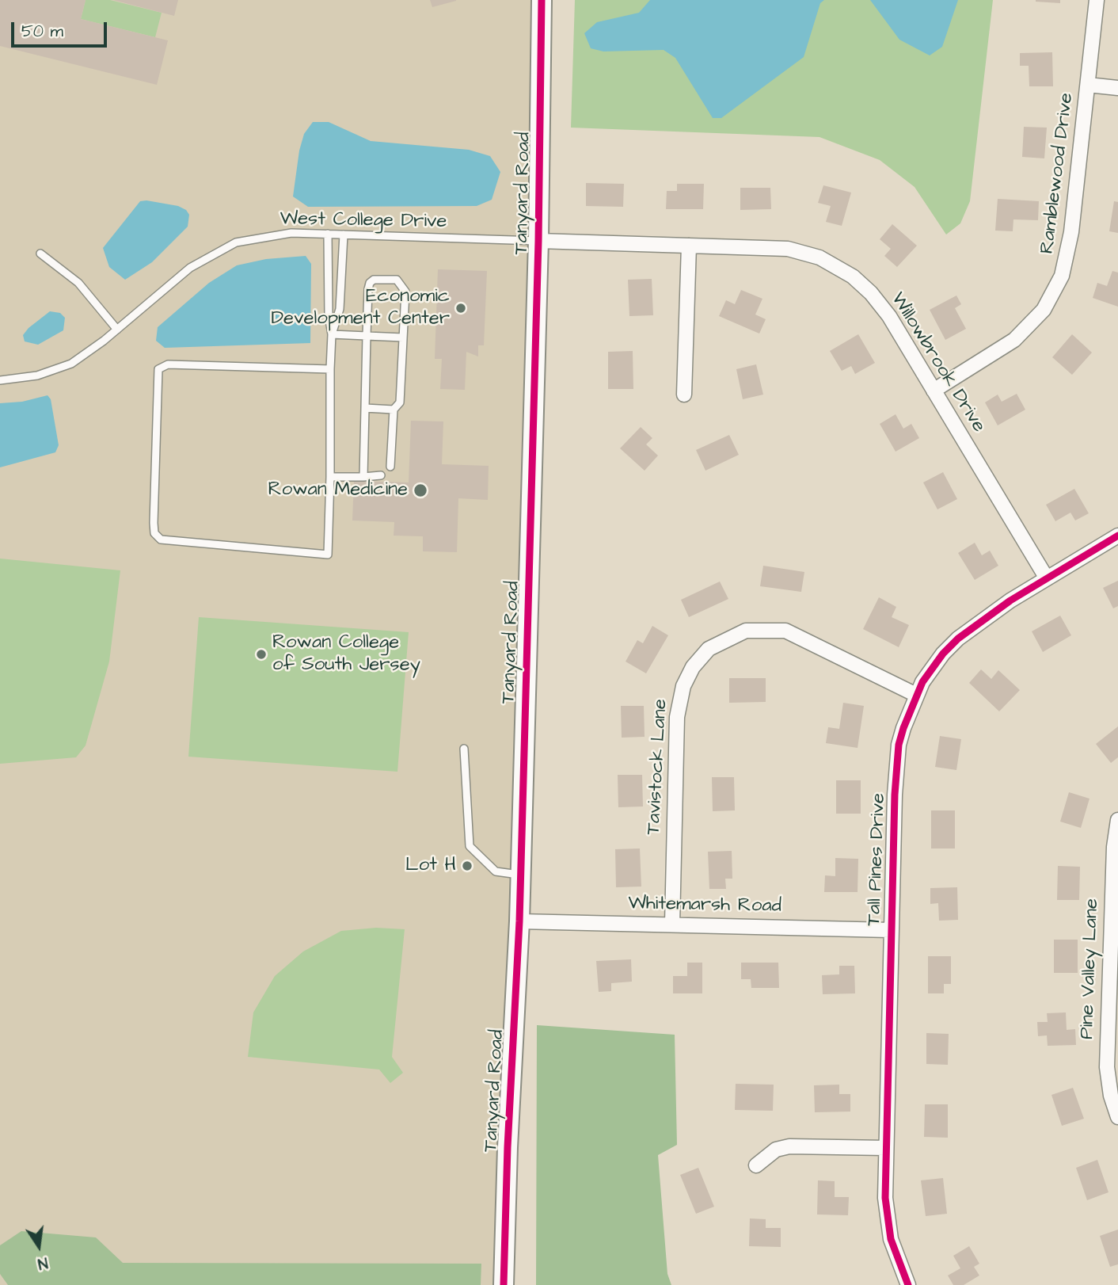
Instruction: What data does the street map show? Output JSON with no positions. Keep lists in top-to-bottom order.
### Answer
{
  "streets": {
    "street": [
      "Ramblewood Drive",
      "Tanyard Road",
      "Willowbrook Drive",
      "Tavistock Lane",
      "Tall Pines Drive",
      "Whitemarsh Road",
      "Pine Valley Lane"
    ],
    "lane": ["West College Drive"]
  },
  "crossings": [
    ["Ramblewood Drive", "Willowbrook Drive"],
    ["Tanyard Road", "West College Drive"],
    ["Tanyard Road", "Willowbrook Drive"],
    ["Tanyard Road", "Whitemarsh Road"],
    ["West College Drive", "Willowbrook Drive"],
    ["Willowbrook Drive", "Tall Pines Drive"],
    ["Tavistock Lane", "Tall Pines Drive"],
    ["Tavistock Lane", "Whitemarsh Road"],
    ["Tall Pines Drive", "Whitemarsh Road"]
  ],
  "places": [
    "Economic Development Center",
    "Rowan Medicine",
    "Rowan College of South Jersey",
    "Lot H"
  ],
  "scale_bar": "50 m",
  "north": "bottom"
}
